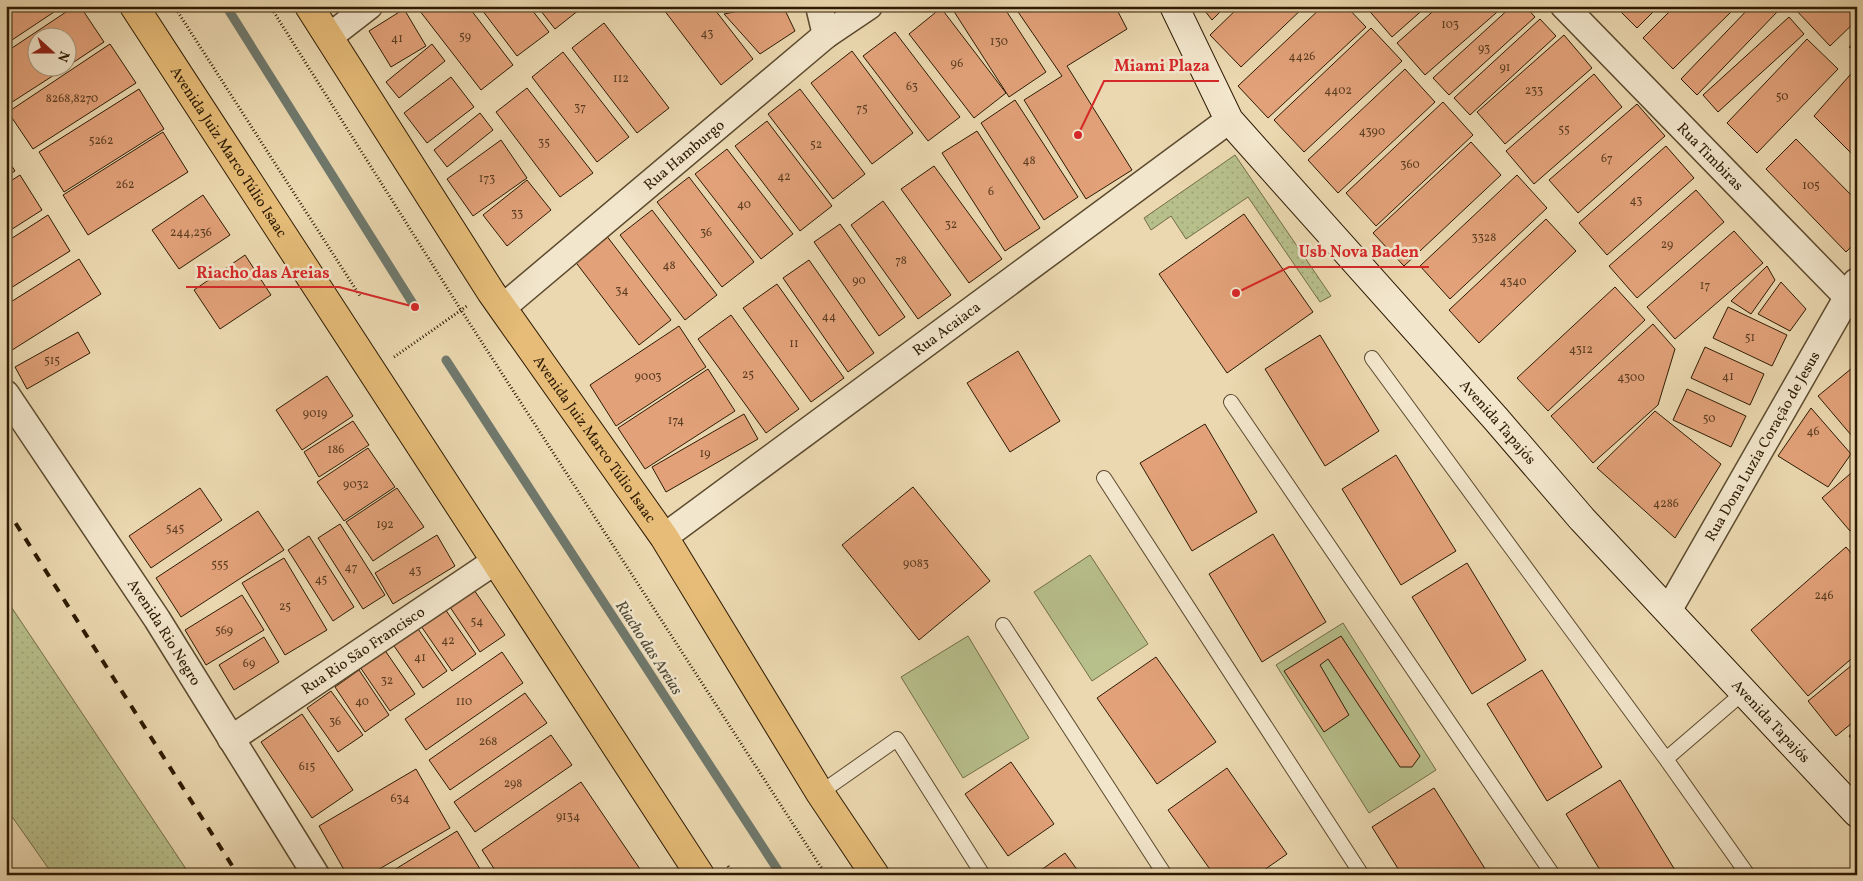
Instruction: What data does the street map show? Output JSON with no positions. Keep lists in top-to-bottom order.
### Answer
{
  "streets": {
    "main road": ["Avenida Juiz Marco Túlio Isaac", "Avenida Tapajós"],
    "street": [
      "Rua Hamburgo",
      "Rua Timbiras",
      "Rua Acaiaca",
      "Rua Dona Luzia Coração de Jesus",
      "Avenida Rio Negro",
      "Rua Rio São Francisco"
    ]
  },
  "crossings": [
    ["Avenida Juiz Marco Túlio Isaac", "Rua Hamburgo"],
    ["Avenida Juiz Marco Túlio Isaac", "Rua Acaiaca"],
    ["Avenida Juiz Marco Túlio Isaac", "Rua Rio São Francisco"],
    ["Rua Timbiras", "Rua Dona Luzia Coração de Jesus"],
    ["Rua Acaiaca", "Avenida Tapajós"],
    ["Avenida Tapajós", "Rua Dona Luzia Coração de Jesus"],
    ["Avenida Rio Negro", "Rua Rio São Francisco"]
  ],
  "water": ["Riacho das Areias"],
  "places": ["Miami Plaza", "Usb Nova Baden", "Riacho das Areias"],
  "house_numbers": [
    "103",
    "43",
    "59",
    "41",
    "130",
    "93",
    "4426",
    "96",
    "91",
    "112",
    "63",
    "4402",
    "233",
    "50",
    "8268,8270",
    "37",
    "75",
    "55",
    "4390",
    "5262",
    "35",
    "52",
    "67",
    "48",
    "360",
    "42",
    "173",
    "262",
    "105",
    "6",
    "43",
    "40",
    "33",
    "32",
    "244,236",
    "36",
    "3328",
    "29",
    "78",
    "48",
    "90",
    "4340",
    "17",
    "34",
    "44",
    "51",
    "11",
    "4312",
    "515",
    "25",
    "9003",
    "41",
    "4300",
    "9019",
    "50",
    "174",
    "46",
    "186",
    "19",
    "9032",
    "4286",
    "192",
    "545",
    "9083",
    "555",
    "47",
    "43",
    "45",
    "246",
    "25",
    "54",
    "569",
    "42",
    "41",
    "69",
    "32",
    "40",
    "110",
    "36",
    "268",
    "615",
    "298",
    "634",
    "9134"
  ],
  "north": "right"
}
